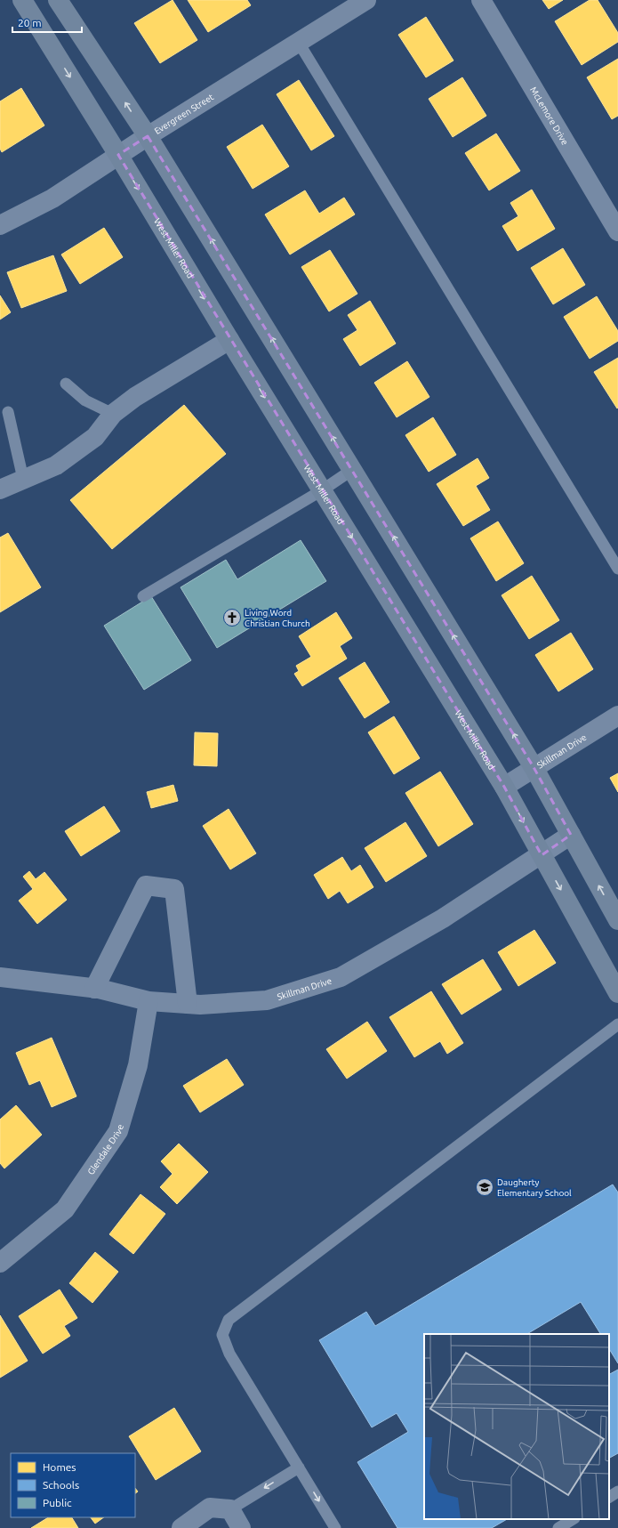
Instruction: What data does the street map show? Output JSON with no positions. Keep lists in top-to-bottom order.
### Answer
{
  "streets": {
    "main road": ["West Miller Road"],
    "street": [
      "Evergreen Street",
      "McLemore Drive",
      "Skillman Drive",
      "Glendale Drive"
    ]
  },
  "crossings": [
    ["Evergreen Street", "West Miller Road"],
    ["West Miller Road", "Skillman Drive"],
    ["Skillman Drive", "Glendale Drive"]
  ],
  "places": {
    "church": ["Living Word Christian Church"],
    "school or university": ["Daugherty Elementary School"]
  },
  "legend": ["Homes", "Schools", "Public"],
  "scale_bar": "20 m"
}
